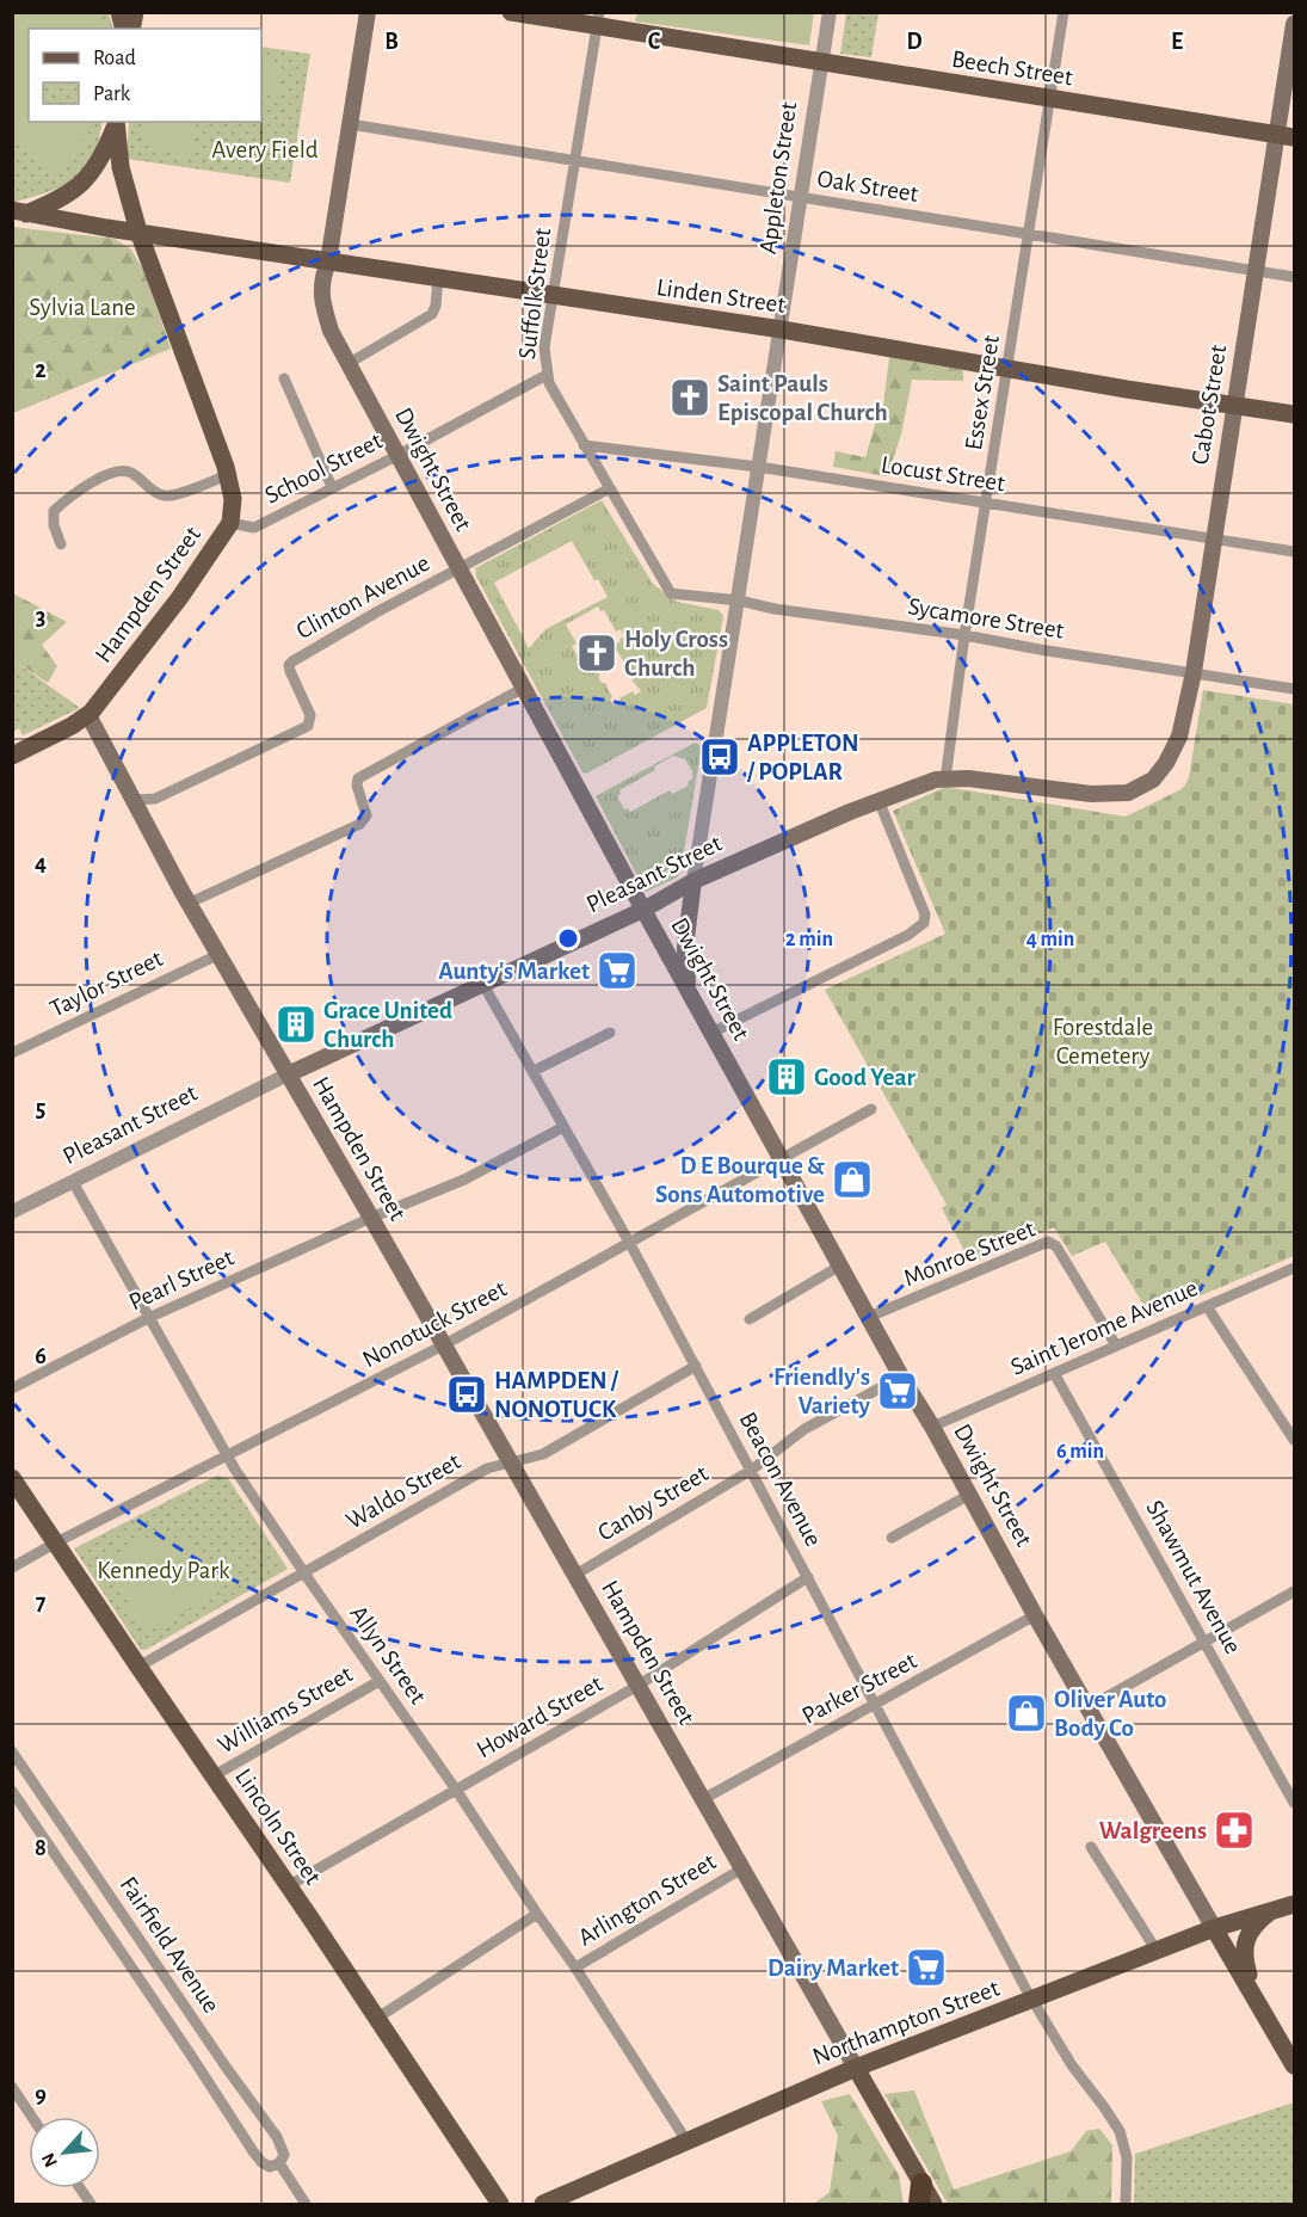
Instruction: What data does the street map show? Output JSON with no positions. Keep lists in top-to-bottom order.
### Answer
{
  "streets": {
    "main road": [
      "Beech Street",
      "Appleton Street",
      "Linden Street",
      "Cabot Street",
      "Dwight Street",
      "Hampden Street",
      "Pleasant Street",
      "Lincoln Street",
      "Northampton Street"
    ],
    "street": [
      "Oak Street",
      "Suffolk Street",
      "Essex Street",
      "School Street",
      "Locust Street",
      "Clinton Avenue",
      "Sycamore Street",
      "Taylor Street",
      "Monroe Street",
      "Pearl Street",
      "Nonotuck Street",
      "Saint Jerome Avenue",
      "Beacon Avenue",
      "Waldo Street",
      "Canby Street",
      "Shawmut Avenue",
      "Allyn Street",
      "Parker Street",
      "Williams Street",
      "Howard Street",
      "Arlington Street",
      "Fairfield Avenue"
    ]
  },
  "crossings": [
    ["Beech Street", "Appleton Street"],
    ["Beech Street", "Suffolk Street"],
    ["Beech Street", "Essex Street"],
    ["Beech Street", "Cabot Street"],
    ["Appleton Street", "Oak Street"],
    ["Appleton Street", "Linden Street"],
    ["Appleton Street", "Dwight Street"],
    ["Appleton Street", "Locust Street"],
    ["Appleton Street", "Sycamore Street"],
    ["Appleton Street", "Pleasant Street"],
    ["Oak Street", "Suffolk Street"],
    ["Oak Street", "Essex Street"],
    ["Oak Street", "Cabot Street"],
    ["Oak Street", "Dwight Street"],
    ["Suffolk Street", "Linden Street"],
    ["Suffolk Street", "School Street"],
    ["Suffolk Street", "Locust Street"],
    ["Suffolk Street", "Clinton Avenue"],
    ["Suffolk Street", "Sycamore Street"],
    ["Linden Street", "Essex Street"],
    ["Linden Street", "Cabot Street"],
    ["Linden Street", "Dwight Street"],
    ["Linden Street", "Hampden Street"],
    ["Essex Street", "Locust Street"],
    ["Essex Street", "Sycamore Street"],
    ["Essex Street", "Pleasant Street"],
    ["Cabot Street", "Locust Street"],
    ["Cabot Street", "Sycamore Street"],
    ["Cabot Street", "Pleasant Street"],
    ["School Street", "Dwight Street"],
    ["School Street", "Hampden Street"],
    ["Dwight Street", "Clinton Avenue"],
    ["Dwight Street", "Pleasant Street"],
    ["Dwight Street", "Monroe Street"],
    ["Dwight Street", "Nonotuck Street"],
    ["Dwight Street", "Saint Jerome Avenue"],
    ["Dwight Street", "Canby Street"],
    ["Dwight Street", "Parker Street"],
    ["Dwight Street", "Northampton Street"],
    ["Hampden Street", "Clinton Avenue"],
    ["Hampden Street", "Pleasant Street"],
    ["Hampden Street", "Taylor Street"],
    ["Hampden Street", "Pearl Street"],
    ["Hampden Street", "Nonotuck Street"],
    ["Hampden Street", "Waldo Street"],
    ["Hampden Street", "Canby Street"],
    ["Hampden Street", "Parker Street"],
    ["Hampden Street", "Howard Street"],
    ["Hampden Street", "Arlington Street"],
    ["Hampden Street", "Northampton Street"],
    ["Pleasant Street", "Beacon Avenue"],
    ["Pleasant Street", "Allyn Street"],
    ["Monroe Street", "Saint Jerome Avenue"],
    ["Pearl Street", "Beacon Avenue"],
    ["Pearl Street", "Allyn Street"],
    ["Nonotuck Street", "Beacon Avenue"],
    ["Nonotuck Street", "Allyn Street"],
    ["Nonotuck Street", "Lincoln Street"],
    ["Saint Jerome Avenue", "Shawmut Avenue"],
    ["Beacon Avenue", "Waldo Street"],
    ["Beacon Avenue", "Canby Street"],
    ["Beacon Avenue", "Parker Street"],
    ["Beacon Avenue", "Howard Street"],
    ["Beacon Avenue", "Northampton Street"],
    ["Waldo Street", "Allyn Street"],
    ["Waldo Street", "Lincoln Street"],
    ["Allyn Street", "Williams Street"],
    ["Allyn Street", "Howard Street"],
    ["Allyn Street", "Arlington Street"],
    ["Allyn Street", "Northampton Street"],
    ["Williams Street", "Lincoln Street"],
    ["Howard Street", "Lincoln Street"]
  ],
  "parks": [
    "Avery Field",
    "Sylvia Lane",
    "Forestdale Cemetery",
    "Kennedy Park"
  ],
  "places": {
    "church": ["Saint Pauls Episcopal Church", "Holy Cross Church"],
    "bus stop": ["APPLETON / POPLAR", "HAMPDEN / NONOTUCK"],
    "supermarket": ["Aunty's Market", "Friendly's Variety", "Dairy Market"],
    "building": ["Grace United Church", "Good Year"],
    "shop": ["D E Bourque & Sons Automotive", "Oliver Auto Body Co"],
    "pharmacy": ["Walgreens"]
  },
  "legend": ["Road", "Park"],
  "north": "bottom left",
  "grid": {
    "columns": [
      "B",
      "C",
      "D",
      "E"
    ],
    "rows": [
      "2",
      "3",
      "4",
      "5",
      "6",
      "7",
      "8",
      "9"
    ]
  },
  "rings": ["2 min", "4 min", "6 min"]
}
